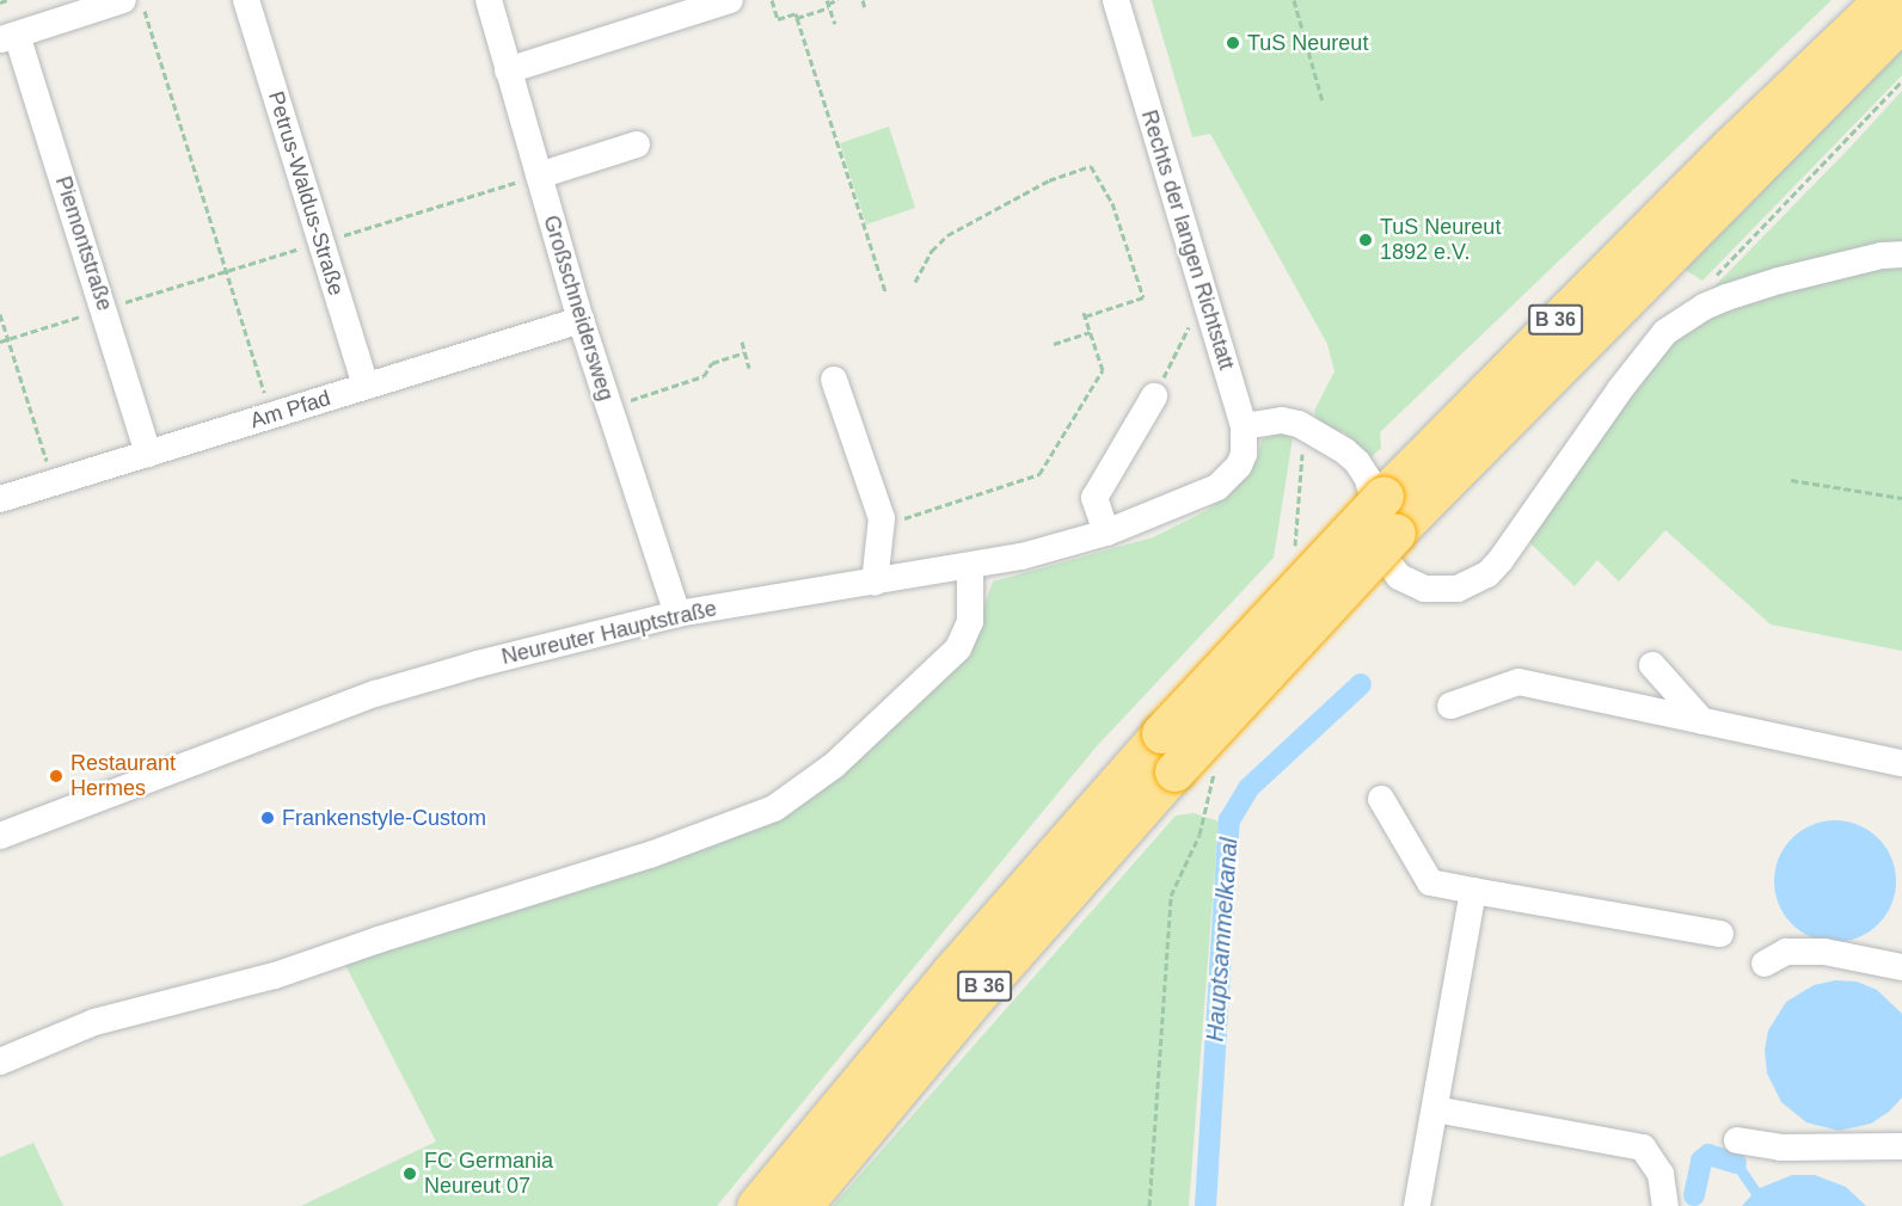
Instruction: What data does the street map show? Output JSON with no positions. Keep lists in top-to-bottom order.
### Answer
{
  "streets": {
    "highway": ["B 36"],
    "street": [
      "Petrus-Waldus-Straße",
      "Rechts der langen Richtstatt",
      "Piemontstraße",
      "Großschneidersweg",
      "Am Pfad",
      "Neureuter Hauptstraße"
    ]
  },
  "crossings": [
    ["Petrus-Waldus-Straße", "Am Pfad"],
    ["Rechts der langen Richtstatt", "Neureuter Hauptstraße"],
    ["Piemontstraße", "Am Pfad"],
    ["Großschneidersweg", "Am Pfad"],
    ["Großschneidersweg", "Neureuter Hauptstraße"]
  ],
  "water": ["Hauptsammelkanal"],
  "places": [
    "TuS Neureut",
    "TuS Neureut 1892 e.V.",
    "Restaurant Hermes",
    "Frankenstyle-Custom",
    "FC Germania Neureut 07"
  ]
}
